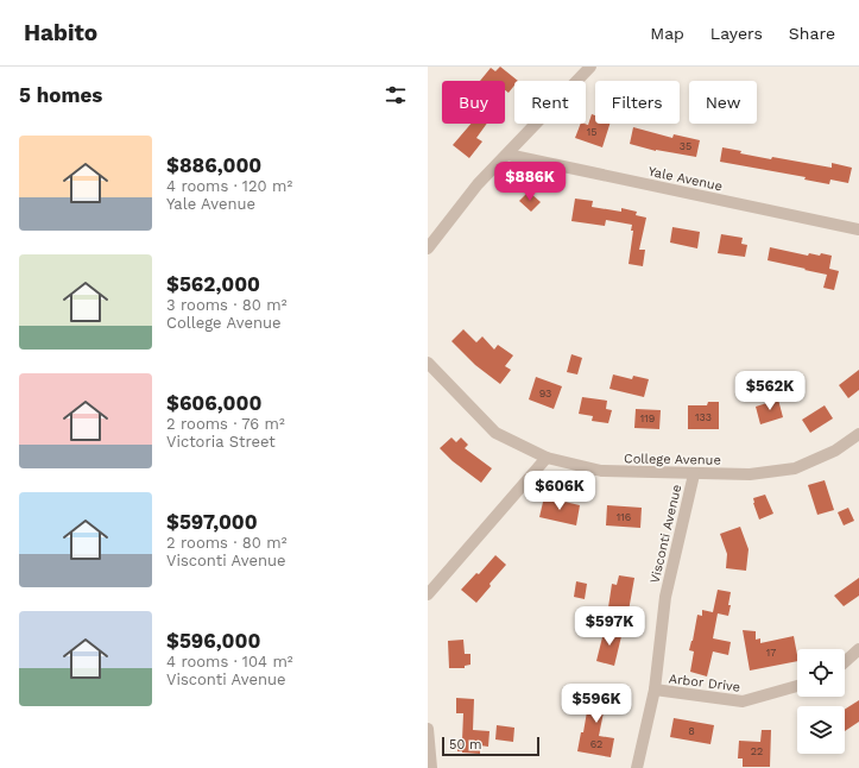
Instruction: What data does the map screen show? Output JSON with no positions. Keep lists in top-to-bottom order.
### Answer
{
  "streets": {
    "street": [
      "Yale Avenue",
      "College Avenue",
      "Visconti Avenue",
      "Arbor Drive"
    ]
  },
  "crossings": [
    ["College Avenue", "Visconti Avenue"],
    ["Visconti Avenue", "Arbor Drive"]
  ],
  "house_numbers": [
    "15",
    "35",
    "93",
    "133",
    "119",
    "116",
    "17",
    "8",
    "62",
    "22"
  ],
  "scale_bar": "50 m",
  "page": {
    "header": "Habito",
    "nav": ["Map", "Layers", "Share"],
    "heading": "5 homes",
    "chip": [
      "Buy",
      "Rent",
      "Filters",
      "New"
    ],
    "list": [
      {
        "name": "$886,000",
        "note": "4 rooms · 120 m² · Yale Avenue"
      },
      {
        "name": "$562,000",
        "note": "3 rooms · 80 m² · College Avenue"
      },
      {
        "name": "$606,000",
        "note": "2 rooms · 76 m² · Victoria Street"
      },
      {
        "name": "$597,000",
        "note": "2 rooms · 80 m² · Visconti Avenue"
      },
      {
        "name": "$596,000",
        "note": "4 rooms · 104 m² · Visconti Avenue"
      }
    ],
    "price": [
      "$886K",
      "$562K",
      "$606K",
      "$597K",
      "$596K"
    ],
    "scale": "50 m"
  }
}
